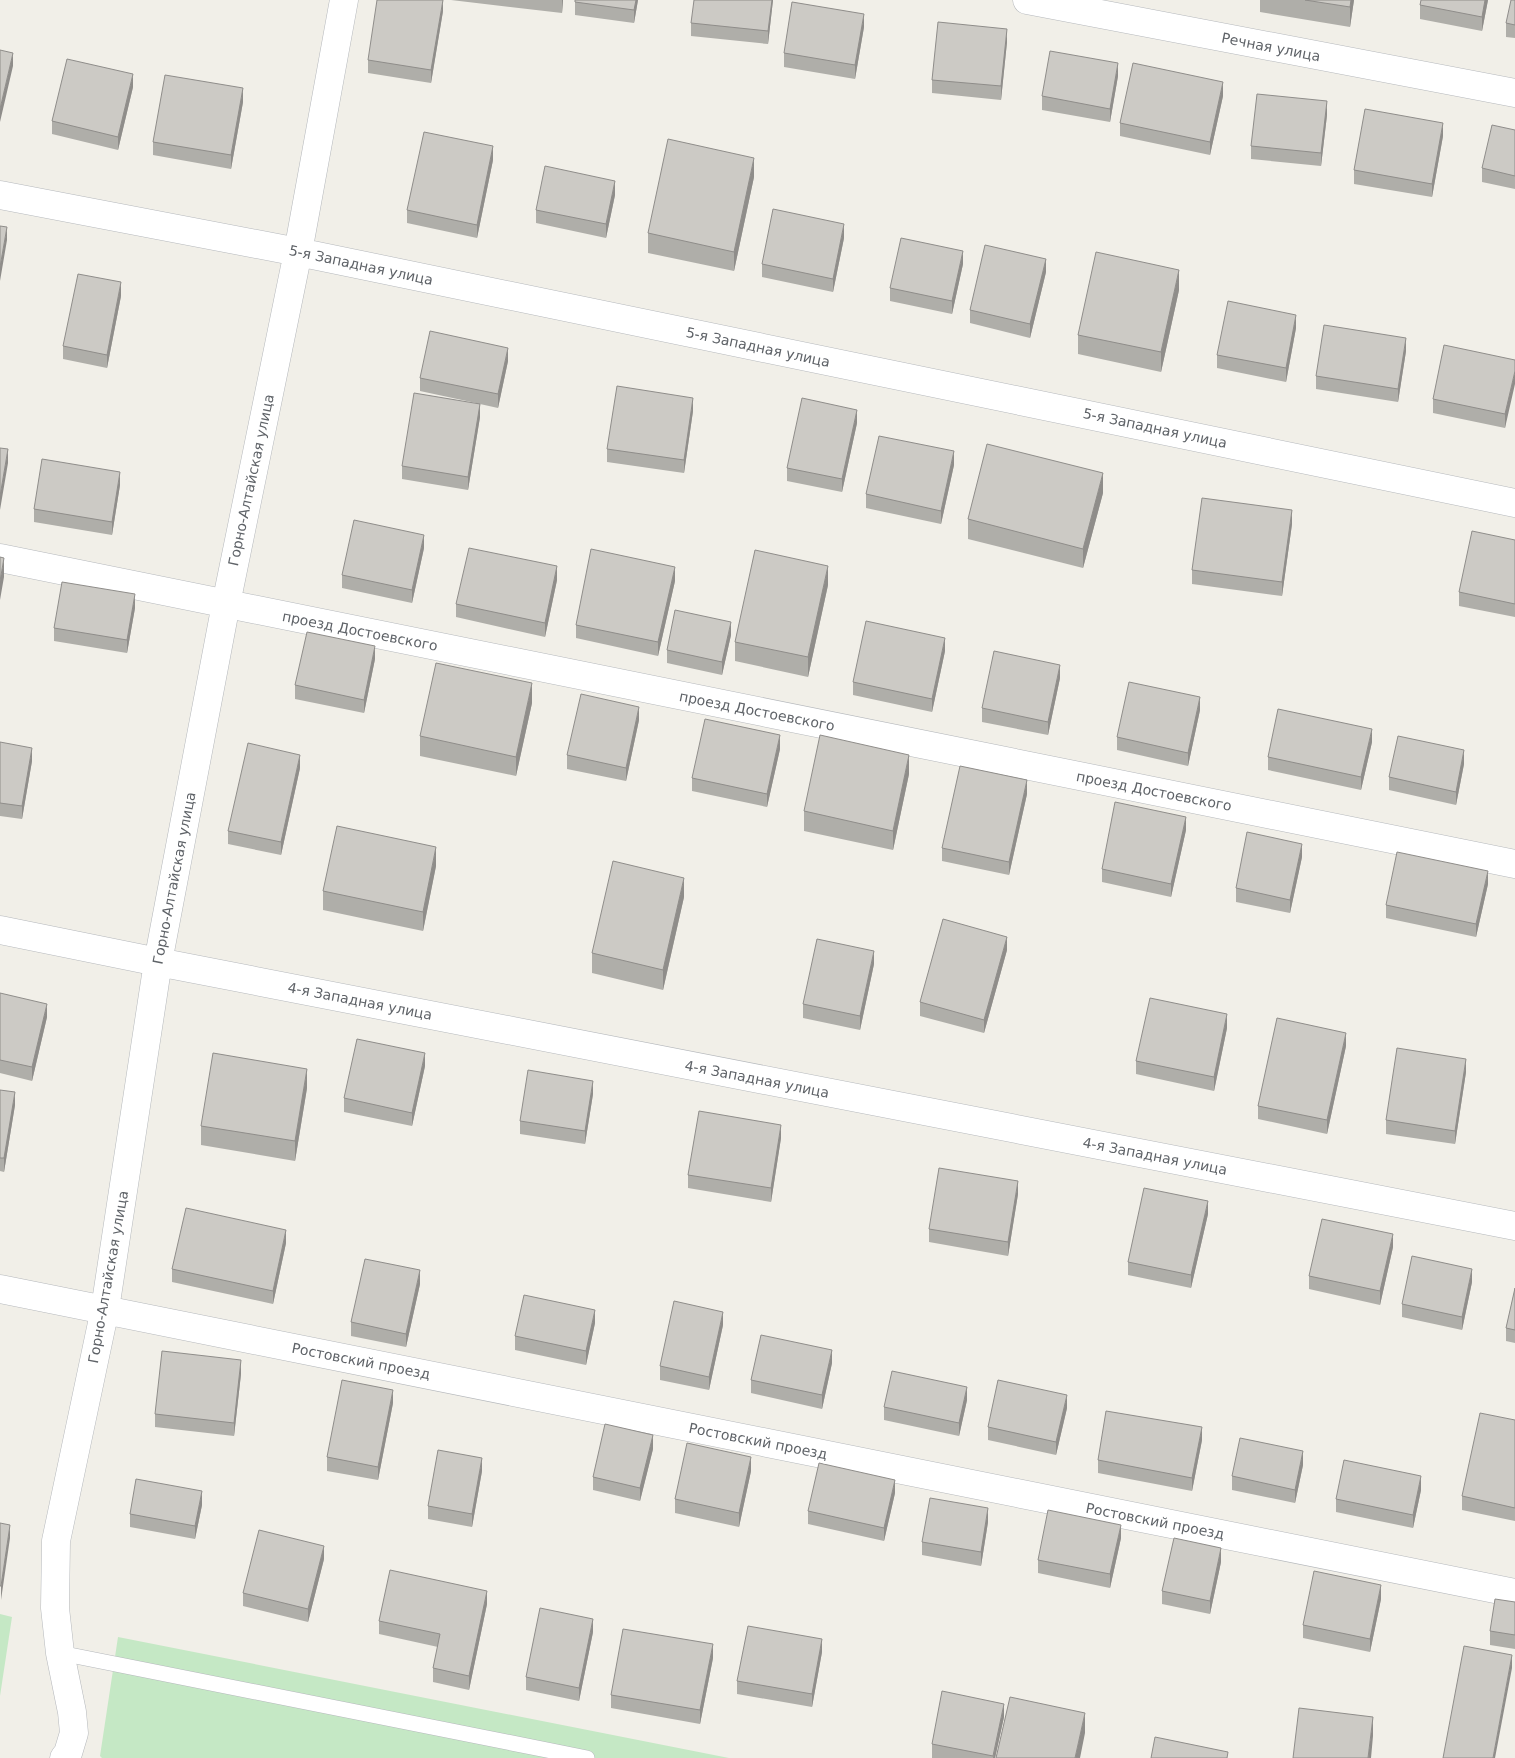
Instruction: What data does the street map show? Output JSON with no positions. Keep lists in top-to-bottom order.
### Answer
{
  "streets": {
    "street": [
      "Речная улица",
      "5-я Западная улица",
      "Горно-Алтайская улица",
      "проезд Достоевского",
      "4-я Западная улица",
      "Ростовский проезд"
    ]
  },
  "crossings": [
    ["5-я Западная улица", "Горно-Алтайская улица"],
    ["Горно-Алтайская улица", "проезд Достоевского"],
    ["Горно-Алтайская улица", "4-я Западная улица"],
    ["Горно-Алтайская улица", "Ростовский проезд"]
  ]
}
